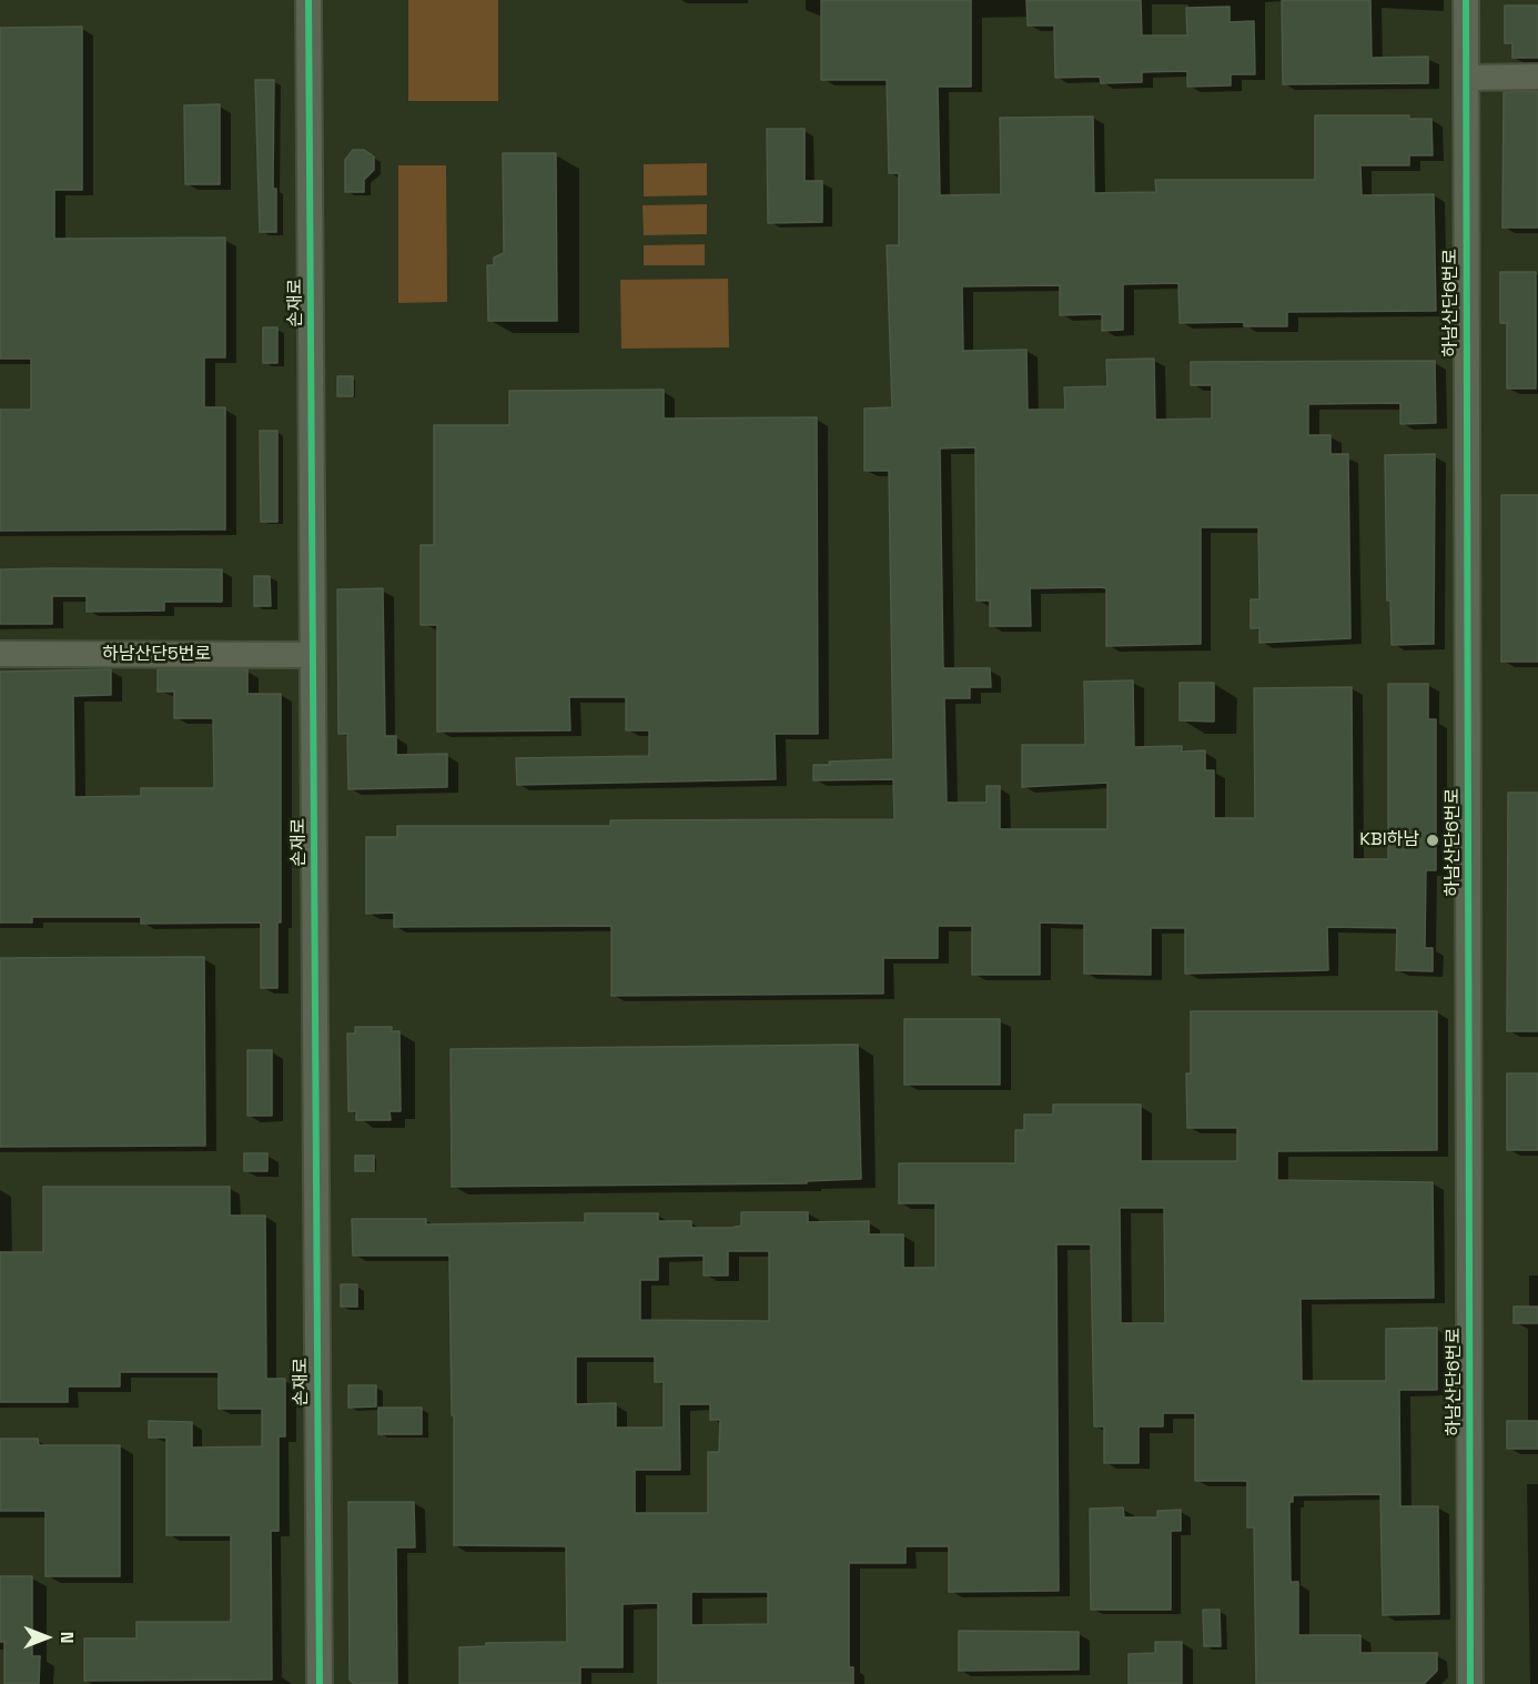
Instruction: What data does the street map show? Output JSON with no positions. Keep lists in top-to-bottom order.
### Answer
{
  "streets": {
    "street": ["손재로", "하남산단6번로", "하남산단5번로"]
  },
  "crossings": [
    ["손재로", "하남산단5번로"]
  ],
  "places": ["KBI하남"],
  "north": "right"
}
